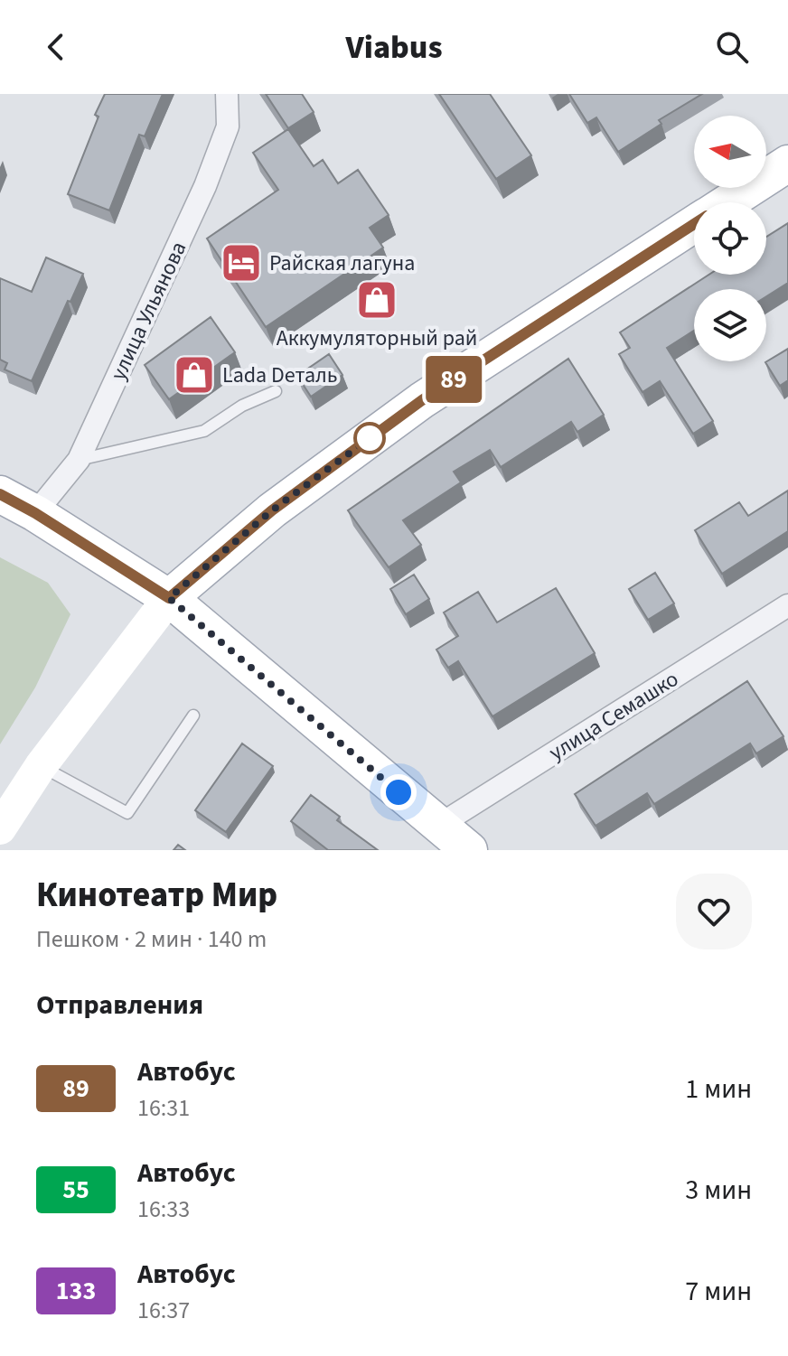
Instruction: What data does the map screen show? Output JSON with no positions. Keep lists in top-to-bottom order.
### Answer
{
  "streets": {
    "street": ["улица Ульянова", "улица Семашко"]
  },
  "places": {
    "hotel": ["Райская лагуна"],
    "shop": ["Аккумуляторный рай", "Lada Dеталь"]
  },
  "lines": ["bus line 89"],
  "north": "left",
  "page": {
    "header": "Viabus",
    "on_map": "89",
    "heading": [
      ["Кинотеатр Мир", "Пешком · 2 мин · 140 m"],
      "Отправления"
    ],
    "list": [
      {
        "mark": "89",
        "name": "Автобус",
        "note": "16:31",
        "value": "1 мин"
      },
      {
        "mark": "55",
        "name": "Автобус",
        "note": "16:33",
        "value": "3 мин"
      },
      {
        "mark": "133",
        "name": "Автобус",
        "note": "16:37",
        "value": "7 мин"
      }
    ]
  }
}
